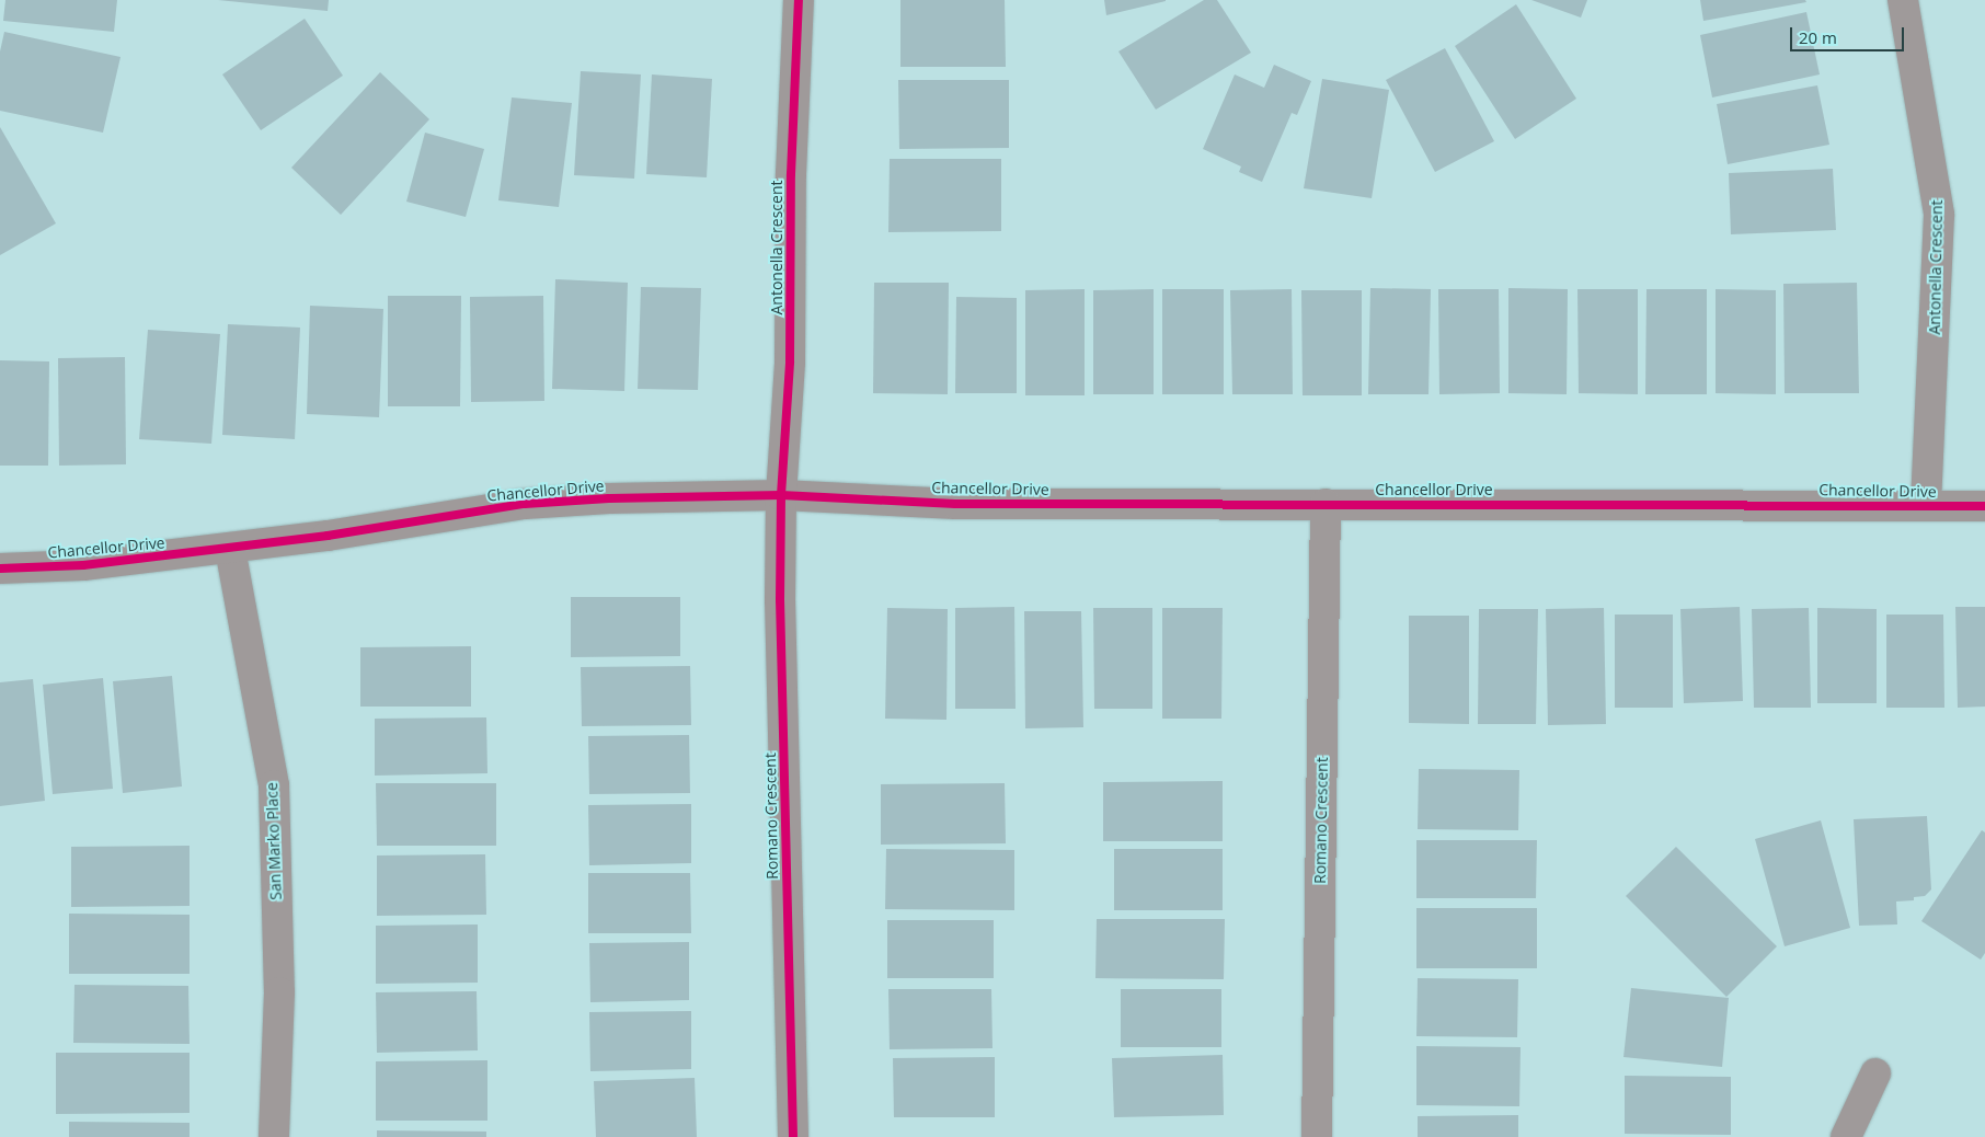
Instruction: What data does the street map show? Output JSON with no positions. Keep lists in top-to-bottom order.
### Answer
{
  "streets": {
    "street": [
      "Antonella Crescent",
      "Chancellor Drive",
      "Romano Crescent",
      "San Marko Place"
    ]
  },
  "crossings": [
    ["Antonella Crescent", "Chancellor Drive"],
    ["Antonella Crescent", "Romano Crescent"],
    ["Chancellor Drive", "Romano Crescent"],
    ["Chancellor Drive", "San Marko Place"]
  ],
  "scale_bar": "20 m"
}
